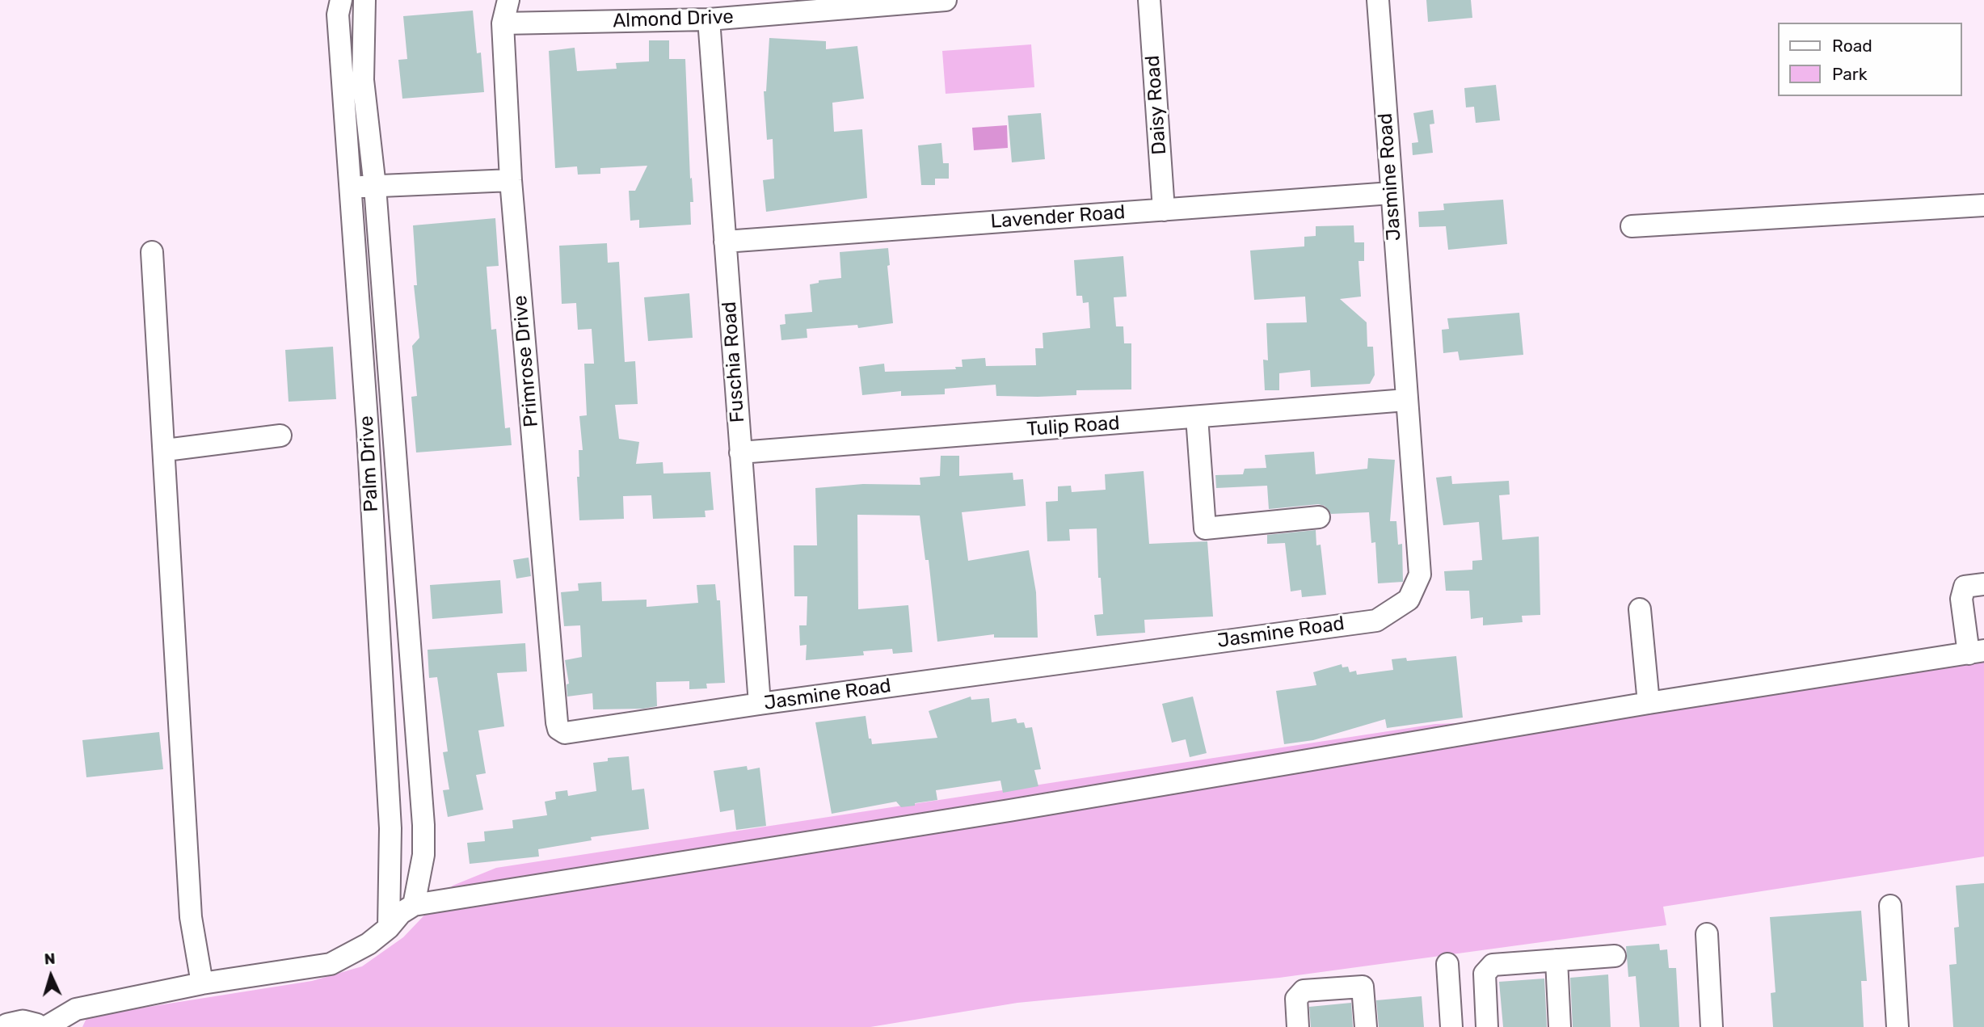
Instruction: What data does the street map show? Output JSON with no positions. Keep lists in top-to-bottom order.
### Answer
{
  "streets": {
    "street": [
      "Almond Drive",
      "Daisy Road",
      "Jasmine Road",
      "Lavender Road",
      "Primrose Drive",
      "Fuschia Road",
      "Tulip Road",
      "Palm Drive"
    ]
  },
  "crossings": [
    ["Almond Drive", "Primrose Drive"],
    ["Almond Drive", "Fuschia Road"],
    ["Daisy Road", "Lavender Road"],
    ["Jasmine Road", "Lavender Road"],
    ["Jasmine Road", "Primrose Drive"],
    ["Jasmine Road", "Fuschia Road"],
    ["Jasmine Road", "Tulip Road"],
    ["Lavender Road", "Fuschia Road"],
    ["Fuschia Road", "Tulip Road"]
  ],
  "legend": ["Road", "Park"],
  "north": "top"
}
